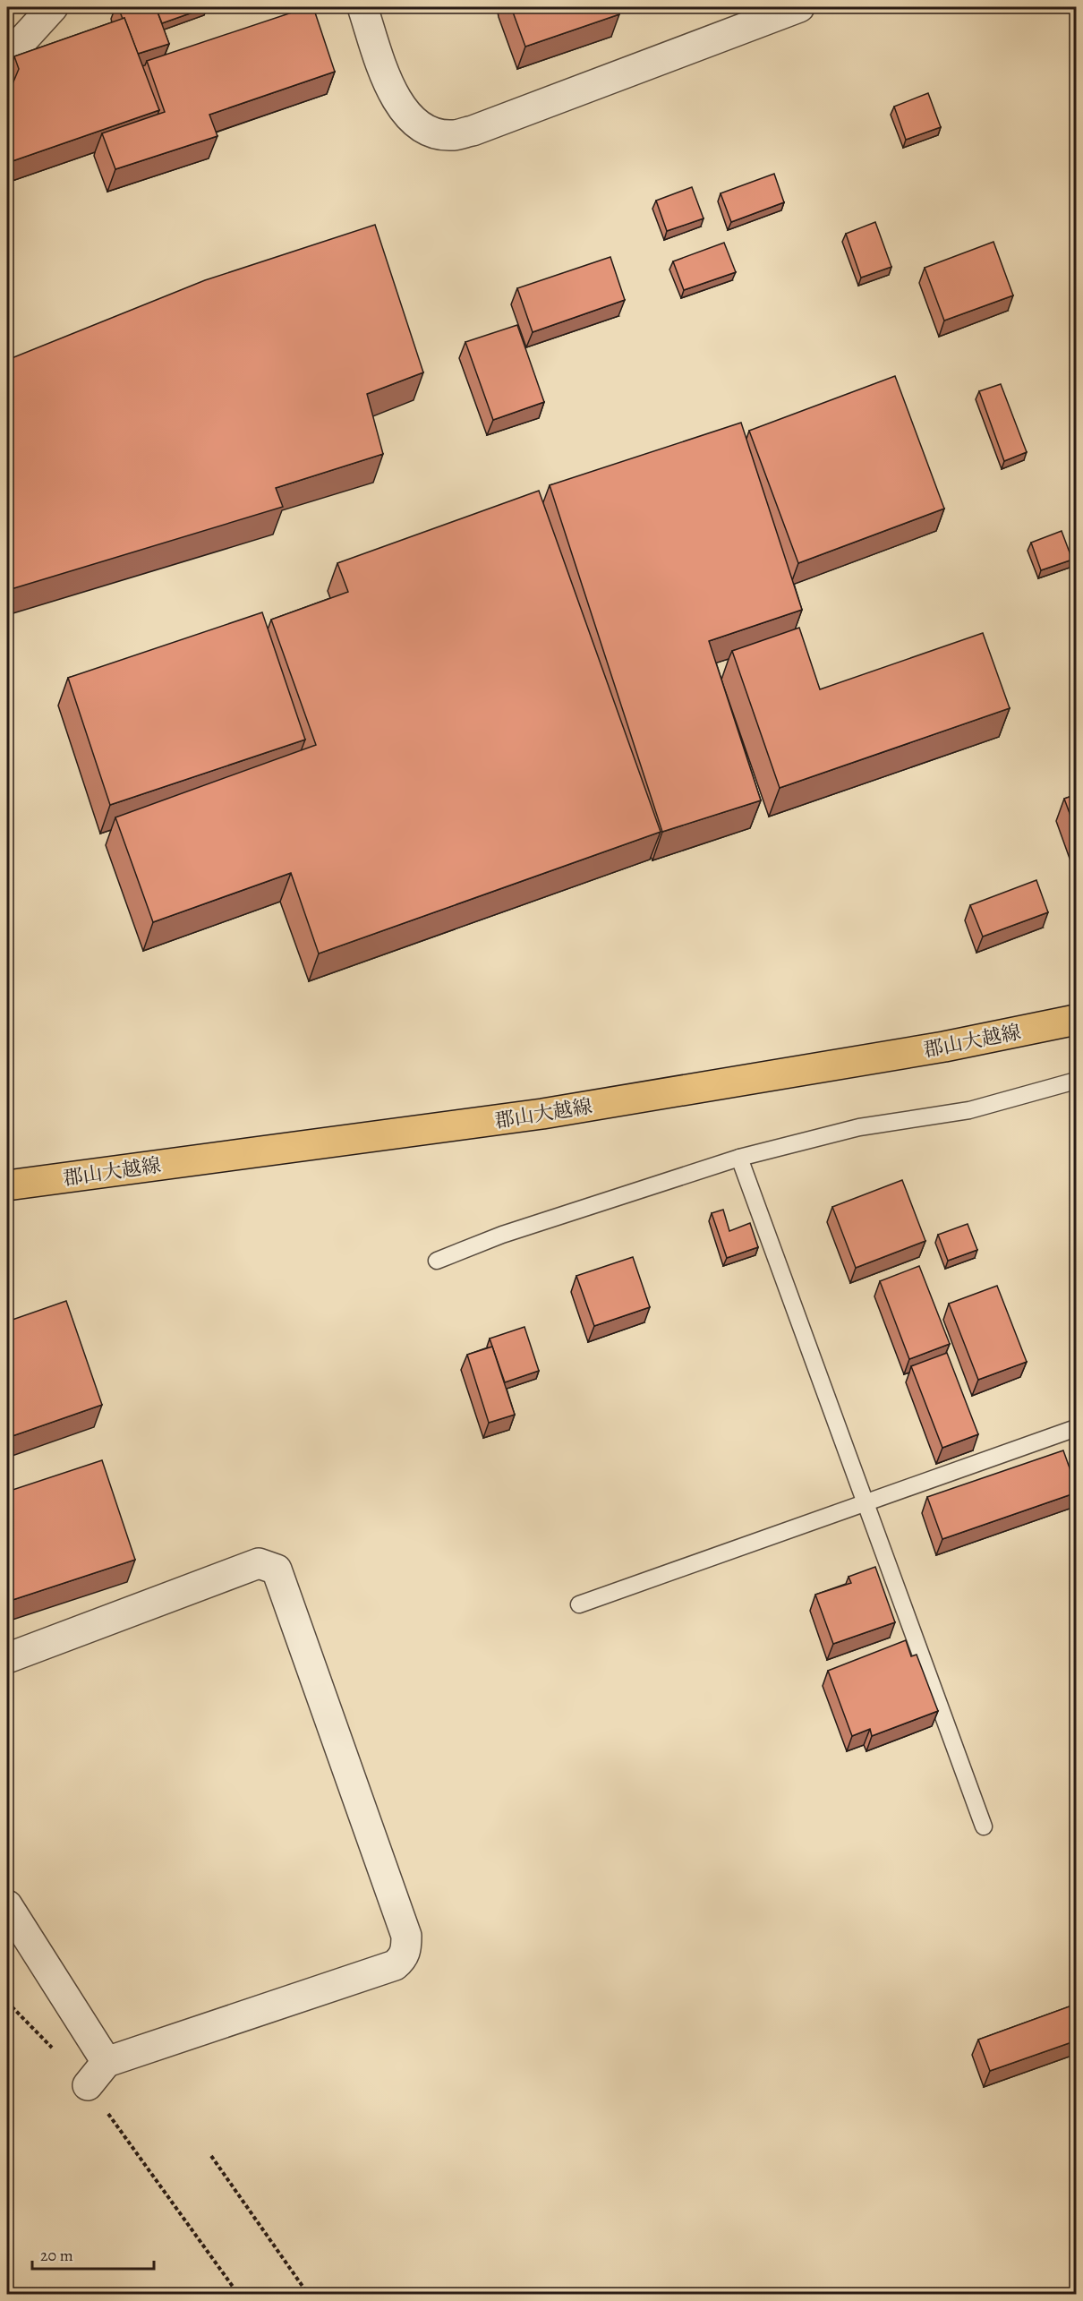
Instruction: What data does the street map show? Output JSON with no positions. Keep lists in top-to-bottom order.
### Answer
{
  "streets": {
    "main road": ["郡山大越線"]
  },
  "scale_bar": "20 m"
}
